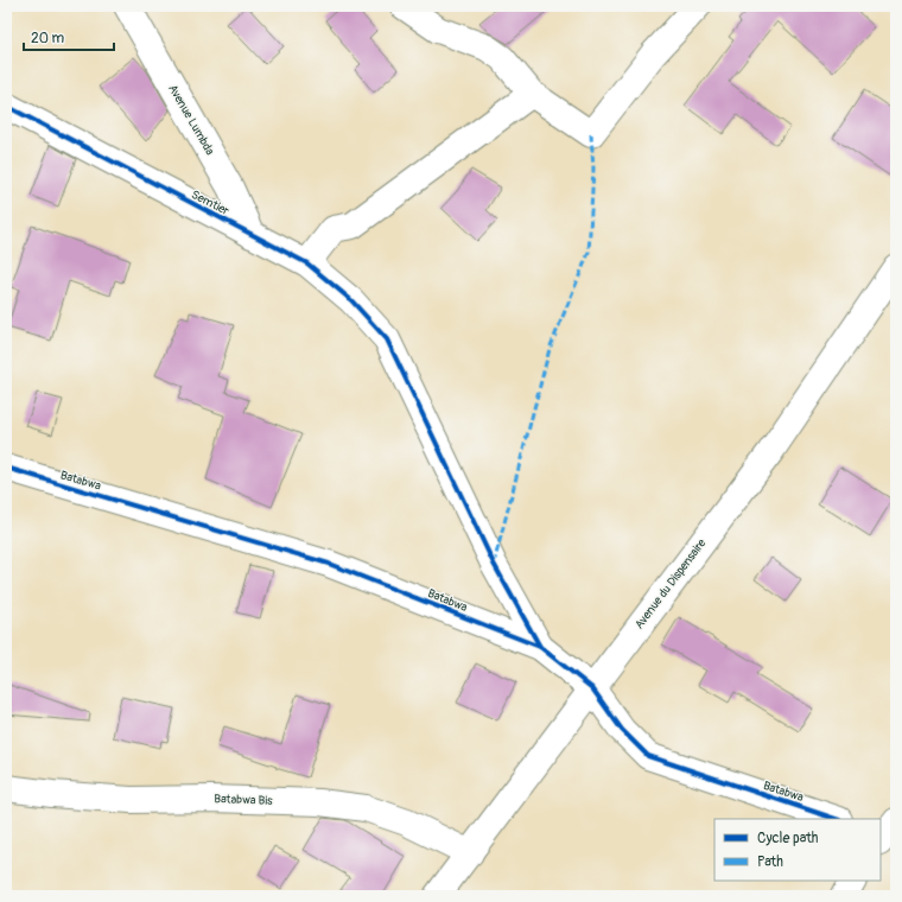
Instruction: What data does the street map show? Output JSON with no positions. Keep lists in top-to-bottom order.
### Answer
{
  "streets": {
    "street": [
      "Avenue Lumbda",
      "Semtier",
      "Batabwa",
      "Avenue du Dispensaire",
      "Batabwa Bis"
    ]
  },
  "crossings": [
    ["Avenue Lumbda", "Semtier"],
    ["Semtier", "Batabwa"],
    ["Batabwa", "Avenue du Dispensaire"],
    ["Avenue du Dispensaire", "Batabwa Bis"]
  ],
  "legend": ["Cycle path", "Path"],
  "scale_bar": "20 m"
}
